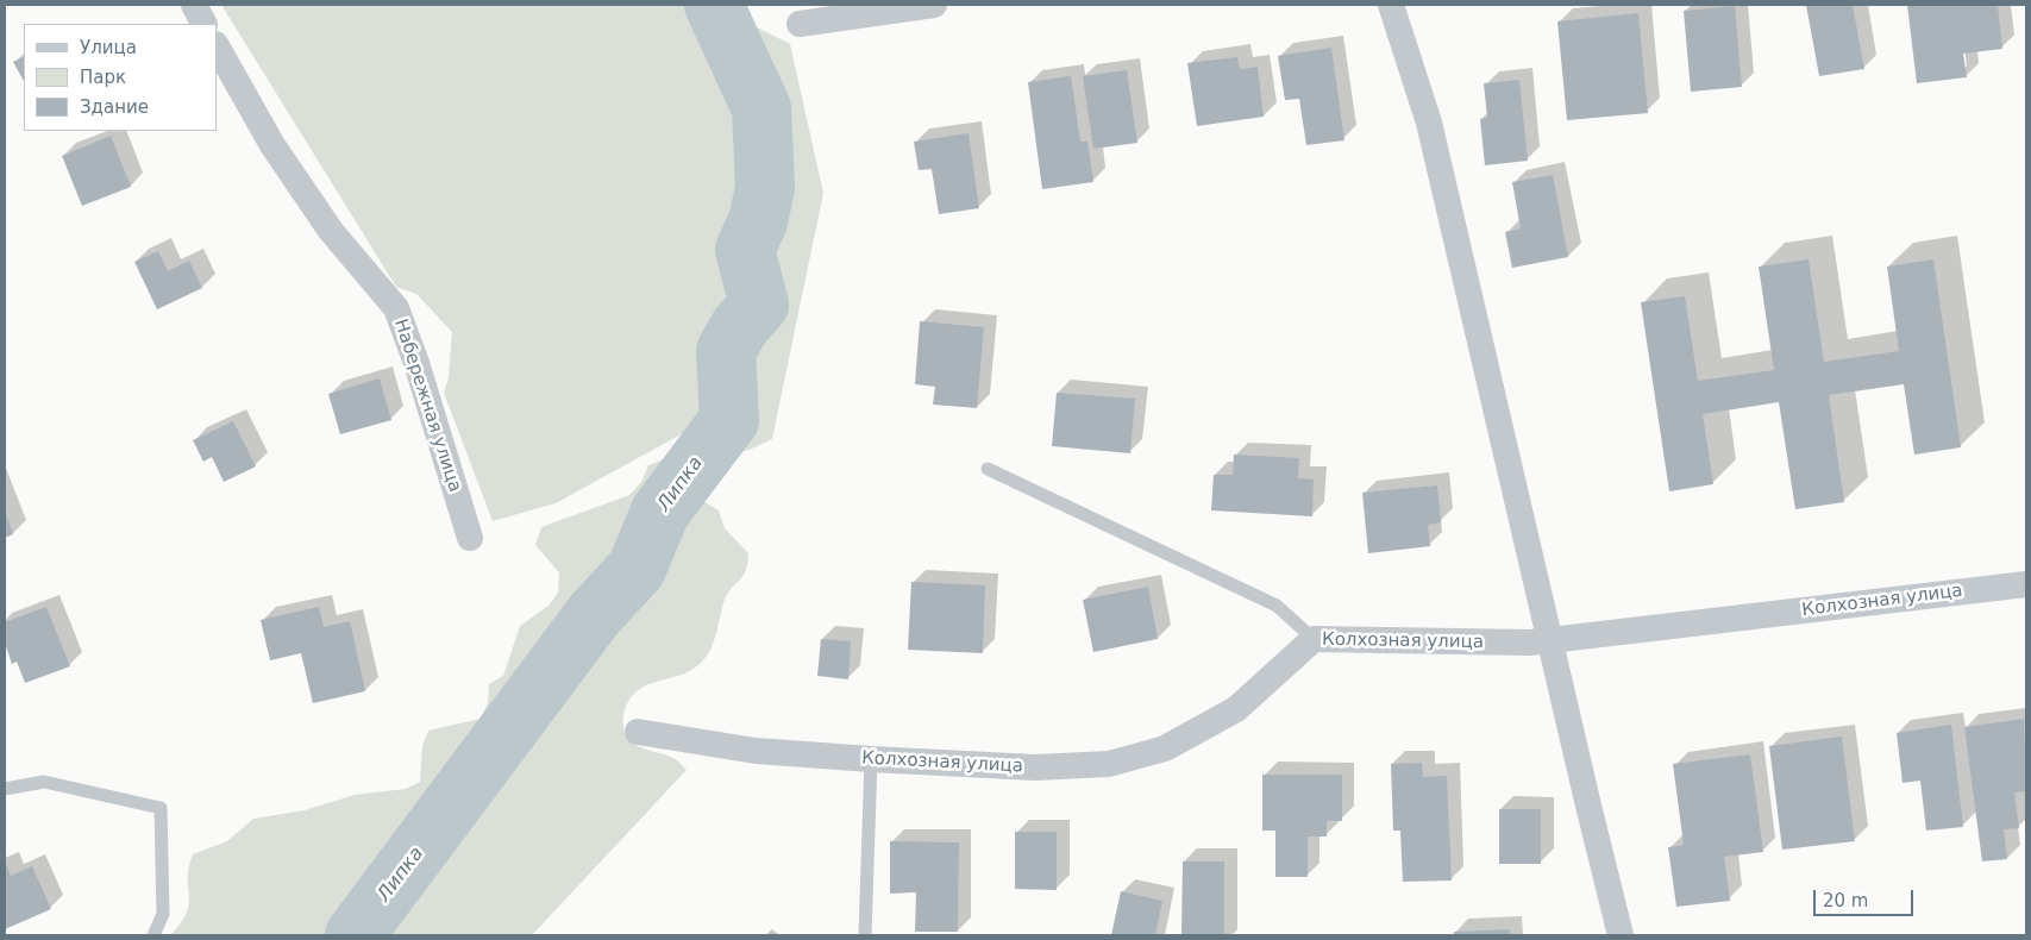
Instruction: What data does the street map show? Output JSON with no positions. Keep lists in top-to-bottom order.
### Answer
{
  "streets": {
    "street": ["Набережная улица", "Колхозная улица"]
  },
  "water": ["Липка"],
  "legend": ["Улица", "Парк", "Здание"],
  "scale_bar": "20 m"
}
